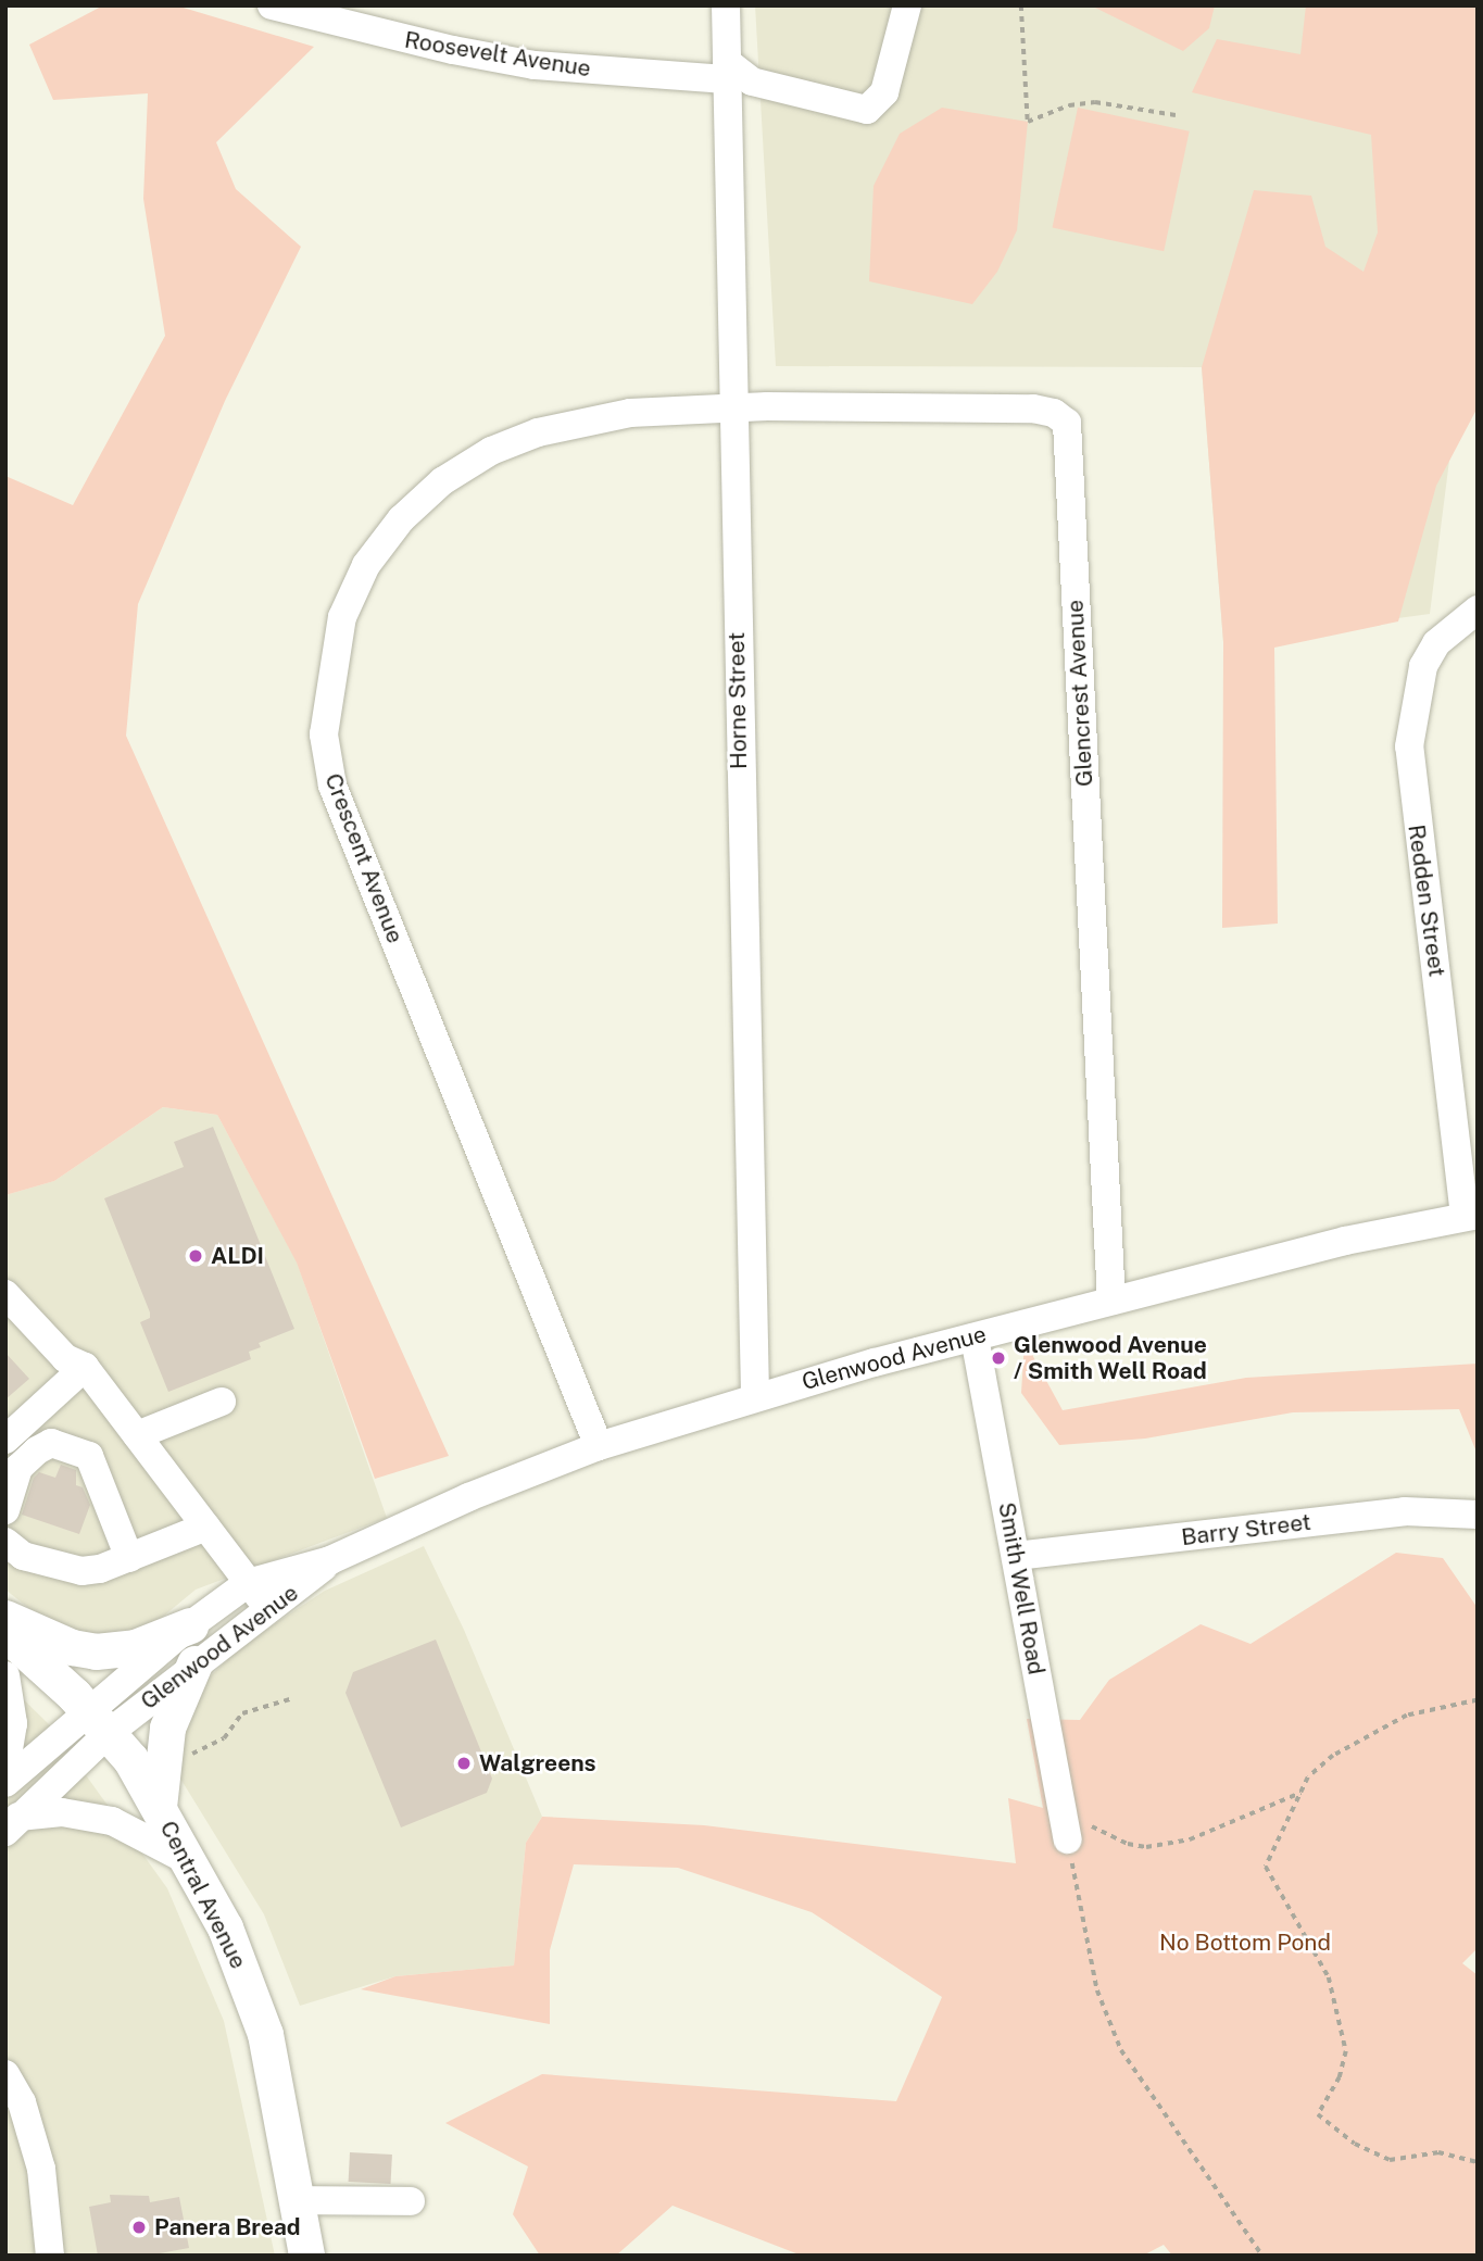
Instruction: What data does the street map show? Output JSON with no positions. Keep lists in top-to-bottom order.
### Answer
{
  "streets": {
    "main road": ["Central Avenue"],
    "street": [
      "Roosevelt Avenue",
      "Glencrest Avenue",
      "Horne Street",
      "Crescent Avenue",
      "Redden Street",
      "Glenwood Avenue",
      "Barry Street",
      "Smith Well Road"
    ]
  },
  "crossings": [
    ["Roosevelt Avenue", "Horne Street"],
    ["Glencrest Avenue", "Horne Street"],
    ["Glencrest Avenue", "Crescent Avenue"],
    ["Glencrest Avenue", "Glenwood Avenue"],
    ["Horne Street", "Crescent Avenue"],
    ["Horne Street", "Glenwood Avenue"],
    ["Crescent Avenue", "Glenwood Avenue"],
    ["Redden Street", "Glenwood Avenue"],
    ["Glenwood Avenue", "Smith Well Road"],
    ["Glenwood Avenue", "Central Avenue"],
    ["Barry Street", "Smith Well Road"]
  ],
  "parks": ["No Bottom Pond"],
  "places": [
    "ALDI",
    "Glenwood Avenue / Smith Well Road",
    "Walgreens",
    "Panera Bread"
  ]
}
